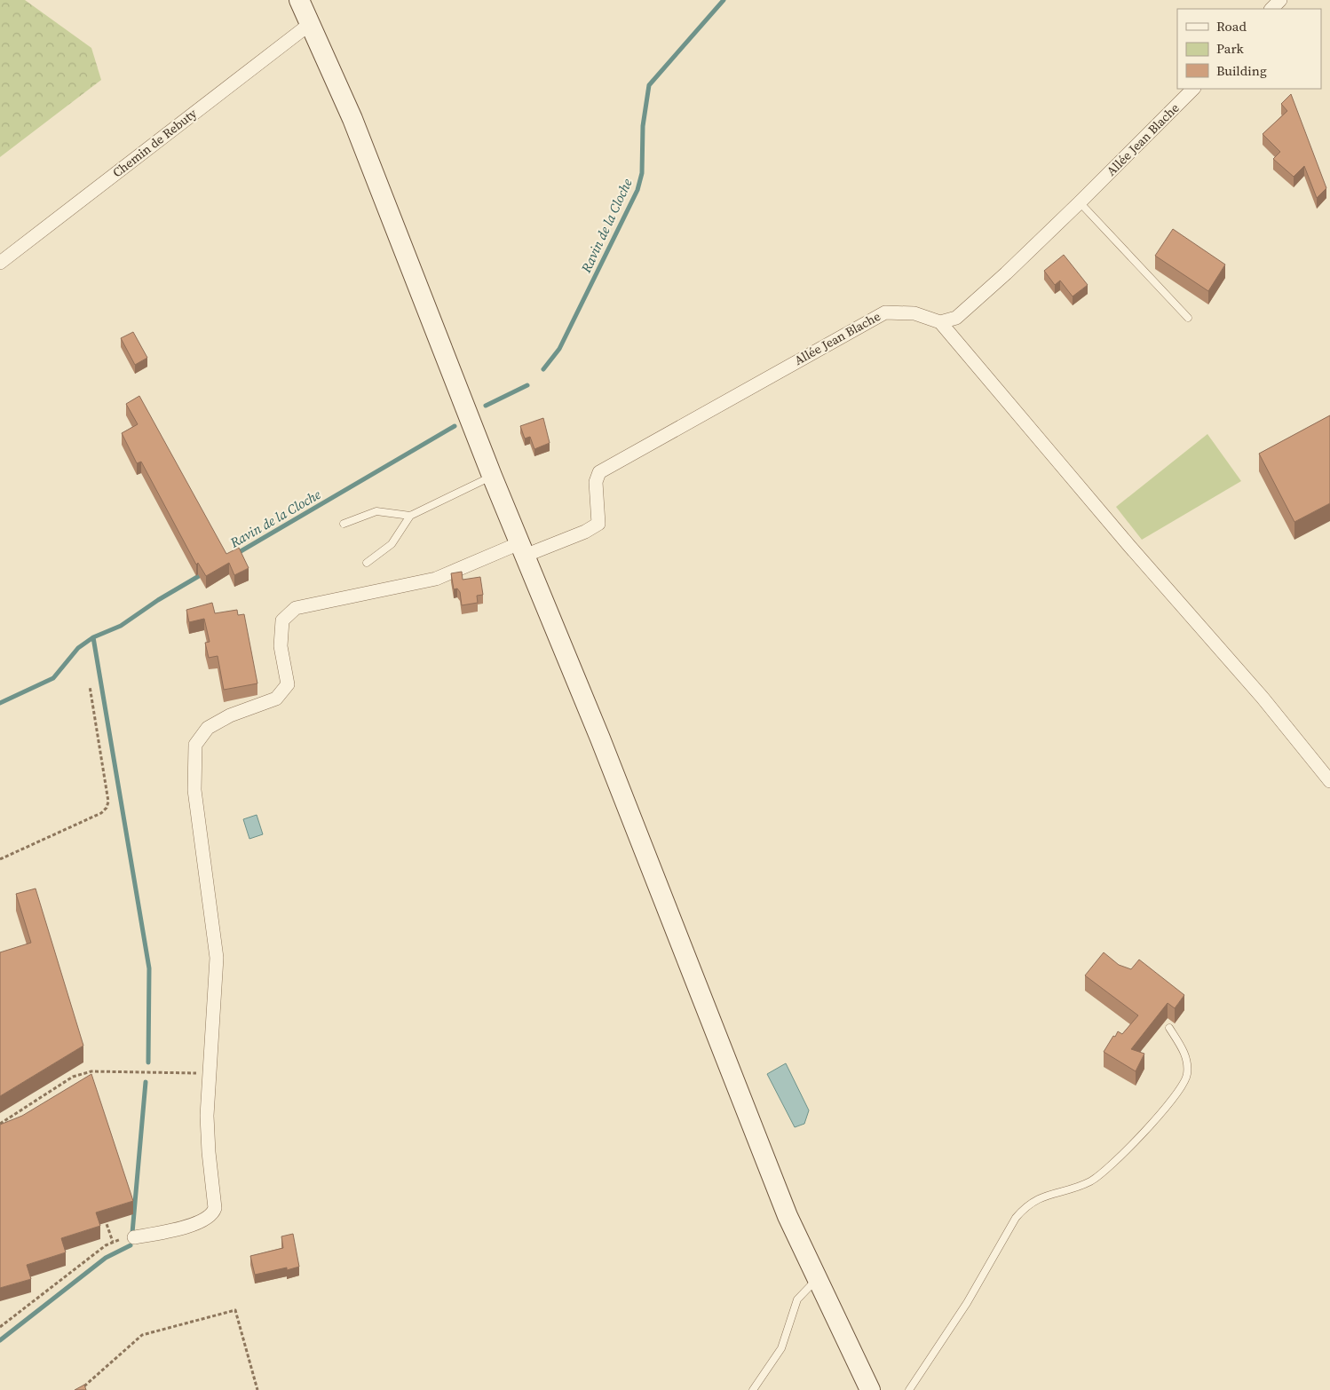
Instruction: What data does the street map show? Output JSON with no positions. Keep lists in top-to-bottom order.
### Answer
{
  "streets": {
    "street": ["Allée Jean Blache", "Chemin de Rebuty"]
  },
  "water": ["Ravin de la Cloche"],
  "legend": ["Road", "Park", "Building"]
}
